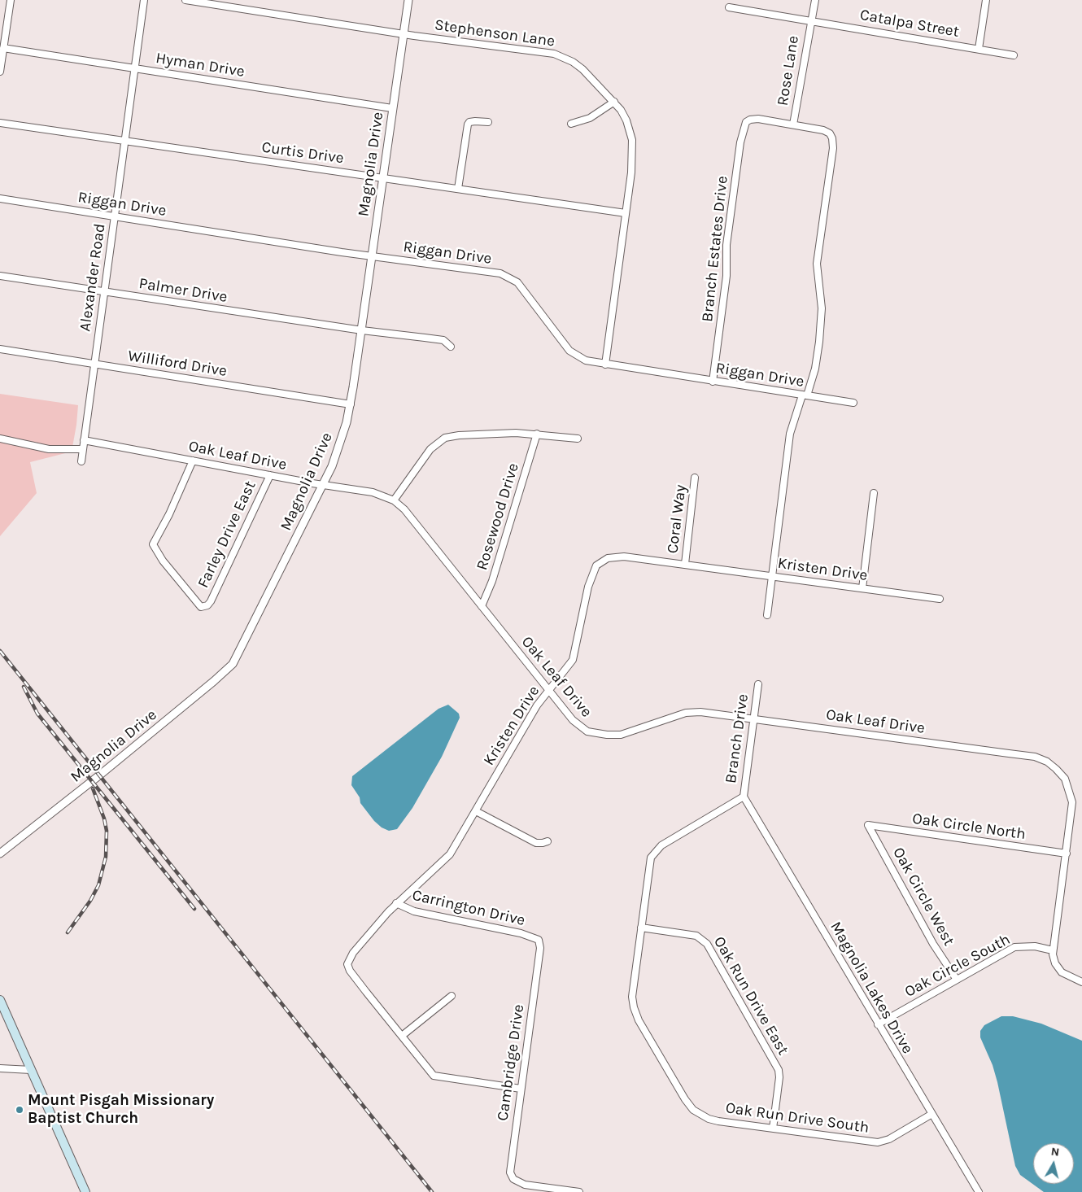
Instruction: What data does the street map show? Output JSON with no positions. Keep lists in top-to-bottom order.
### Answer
{
  "streets": {
    "street": [
      "Catalpa Street",
      "Stephenson Lane",
      "Hyman Drive",
      "Rose Lane",
      "Curtis Drive",
      "Magnolia Drive",
      "Riggan Drive",
      "Branch Estates Drive",
      "Alexander Road",
      "Palmer Drive",
      "Williford Drive",
      "Oak Leaf Drive",
      "Rosewood Drive",
      "Coral Way",
      "Farley Drive East",
      "Kristen Drive",
      "Branch Drive",
      "Oak Circle North",
      "Oak Circle West",
      "Carrington Drive",
      "Oak Circle South",
      "Magnolia Lakes Drive",
      "Oak Run Drive East",
      "Cambridge Drive",
      "Oak Run Drive South"
    ]
  },
  "crossings": [
    ["Catalpa Street", "Rose Lane"],
    ["Stephenson Lane", "Curtis Drive"],
    ["Stephenson Lane", "Magnolia Drive"],
    ["Stephenson Lane", "Riggan Drive"],
    ["Hyman Drive", "Magnolia Drive"],
    ["Hyman Drive", "Alexander Road"],
    ["Rose Lane", "Riggan Drive"],
    ["Rose Lane", "Branch Estates Drive"],
    ["Curtis Drive", "Magnolia Drive"],
    ["Curtis Drive", "Alexander Road"],
    ["Magnolia Drive", "Riggan Drive"],
    ["Magnolia Drive", "Palmer Drive"],
    ["Magnolia Drive", "Williford Drive"],
    ["Magnolia Drive", "Oak Leaf Drive"],
    ["Riggan Drive", "Branch Estates Drive"],
    ["Riggan Drive", "Alexander Road"],
    ["Alexander Road", "Palmer Drive"],
    ["Alexander Road", "Williford Drive"],
    ["Alexander Road", "Oak Leaf Drive"],
    ["Oak Leaf Drive", "Rosewood Drive"],
    ["Oak Leaf Drive", "Farley Drive East"],
    ["Oak Leaf Drive", "Kristen Drive"],
    ["Oak Leaf Drive", "Branch Drive"],
    ["Oak Leaf Drive", "Oak Circle North"],
    ["Oak Leaf Drive", "Oak Circle South"],
    ["Coral Way", "Kristen Drive"],
    ["Kristen Drive", "Carrington Drive"],
    ["Branch Drive", "Magnolia Lakes Drive"],
    ["Oak Circle North", "Oak Circle West"],
    ["Oak Circle West", "Oak Circle South"],
    ["Carrington Drive", "Cambridge Drive"],
    ["Oak Circle South", "Magnolia Lakes Drive"],
    ["Magnolia Lakes Drive", "Oak Run Drive South"],
    ["Oak Run Drive East", "Oak Run Drive South"]
  ],
  "places": ["Mount Pisgah Missionary Baptist Church"],
  "north": "top"
}
